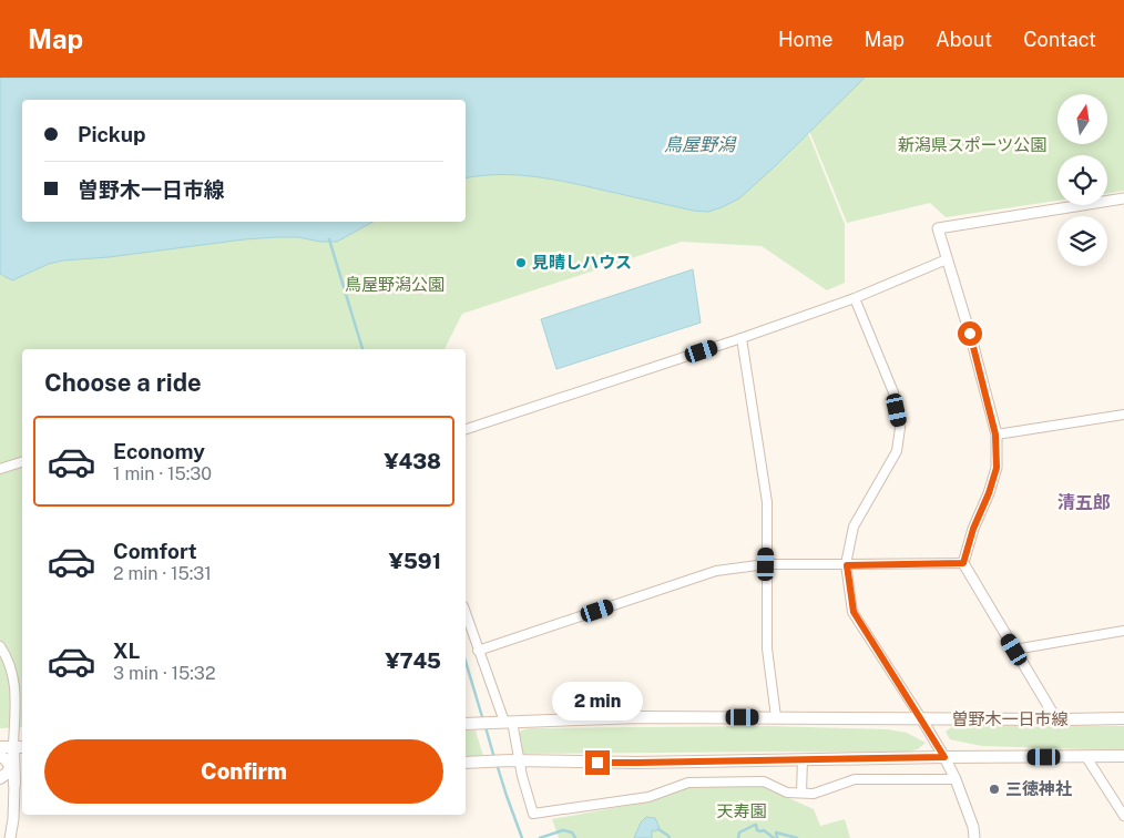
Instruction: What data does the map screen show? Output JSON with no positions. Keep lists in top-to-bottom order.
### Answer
{
  "streets": {
    "main road": ["曽野木一日市線"]
  },
  "districts": ["清五郎"],
  "water": ["鳥屋野潟"],
  "parks": ["新潟県スポーツ公園", "鳥屋野潟公園", "天寿園"],
  "places": ["見晴しハウス", "三徳神社"],
  "north": "top",
  "page": {
    "header": "Map",
    "nav": [
      "Home",
      "Map",
      "About",
      "Contact"
    ],
    "banner": ["Pickup", "曽野木一日市線"],
    "heading": "Choose a ride",
    "list": [
      {
        "name": "Economy",
        "note": "1 min · 15:30",
        "value": "¥438"
      },
      {
        "name": "Comfort",
        "note": "2 min · 15:31",
        "value": "¥591"
      },
      {
        "name": "XL",
        "note": "3 min · 15:32",
        "value": "¥745"
      }
    ],
    "bubble": "2 min",
    "buttons": "Confirm"
  }
}
